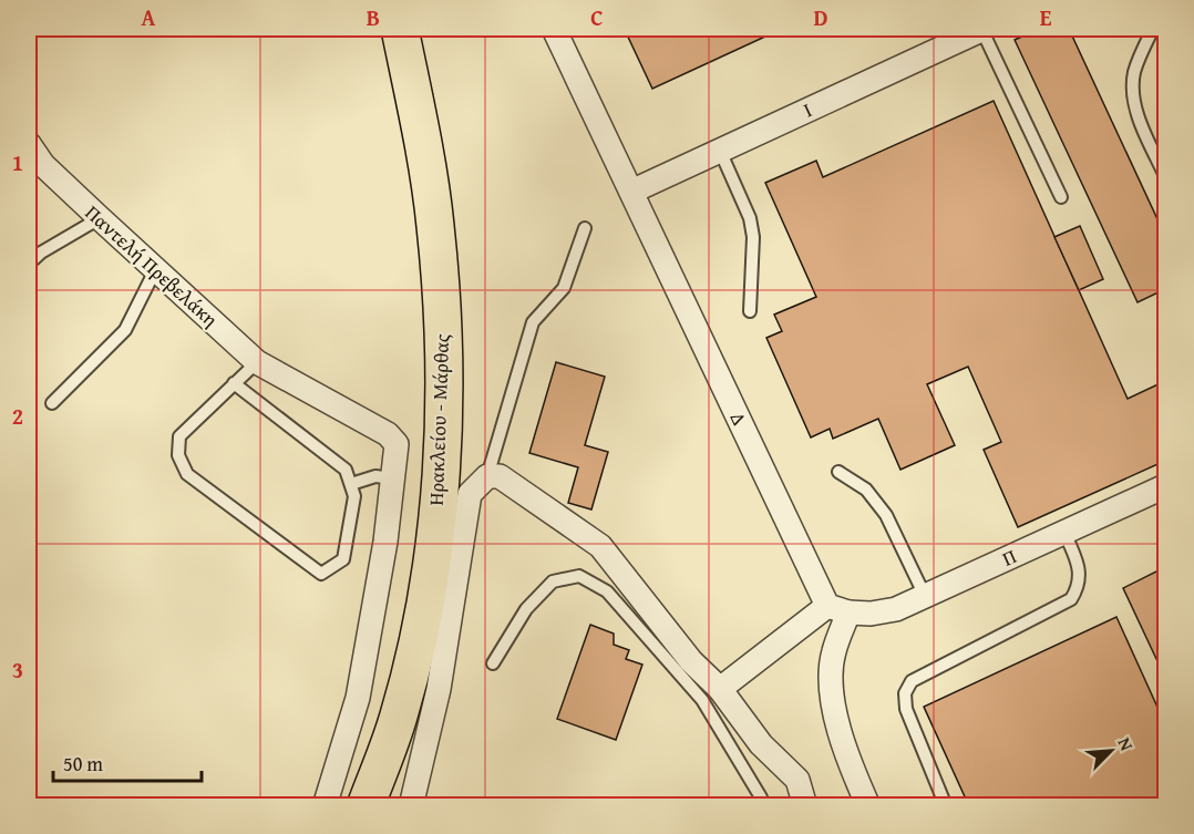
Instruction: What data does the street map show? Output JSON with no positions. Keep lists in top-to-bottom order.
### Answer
{
  "streets": {
    "main road": ["Ηρακλείου - Μάρθας"],
    "street": [
      "Ι",
      "Παντελή Πρεβελάκη",
      "Δ",
      "Π"
    ]
  },
  "crossings": [
    ["Ι", "Δ"],
    ["Δ", "Π"]
  ],
  "scale_bar": "50 m",
  "north": "top right",
  "grid": {
    "columns": [
      "A",
      "B",
      "C",
      "D",
      "E"
    ],
    "rows": ["1", "2", "3"]
  }
}
